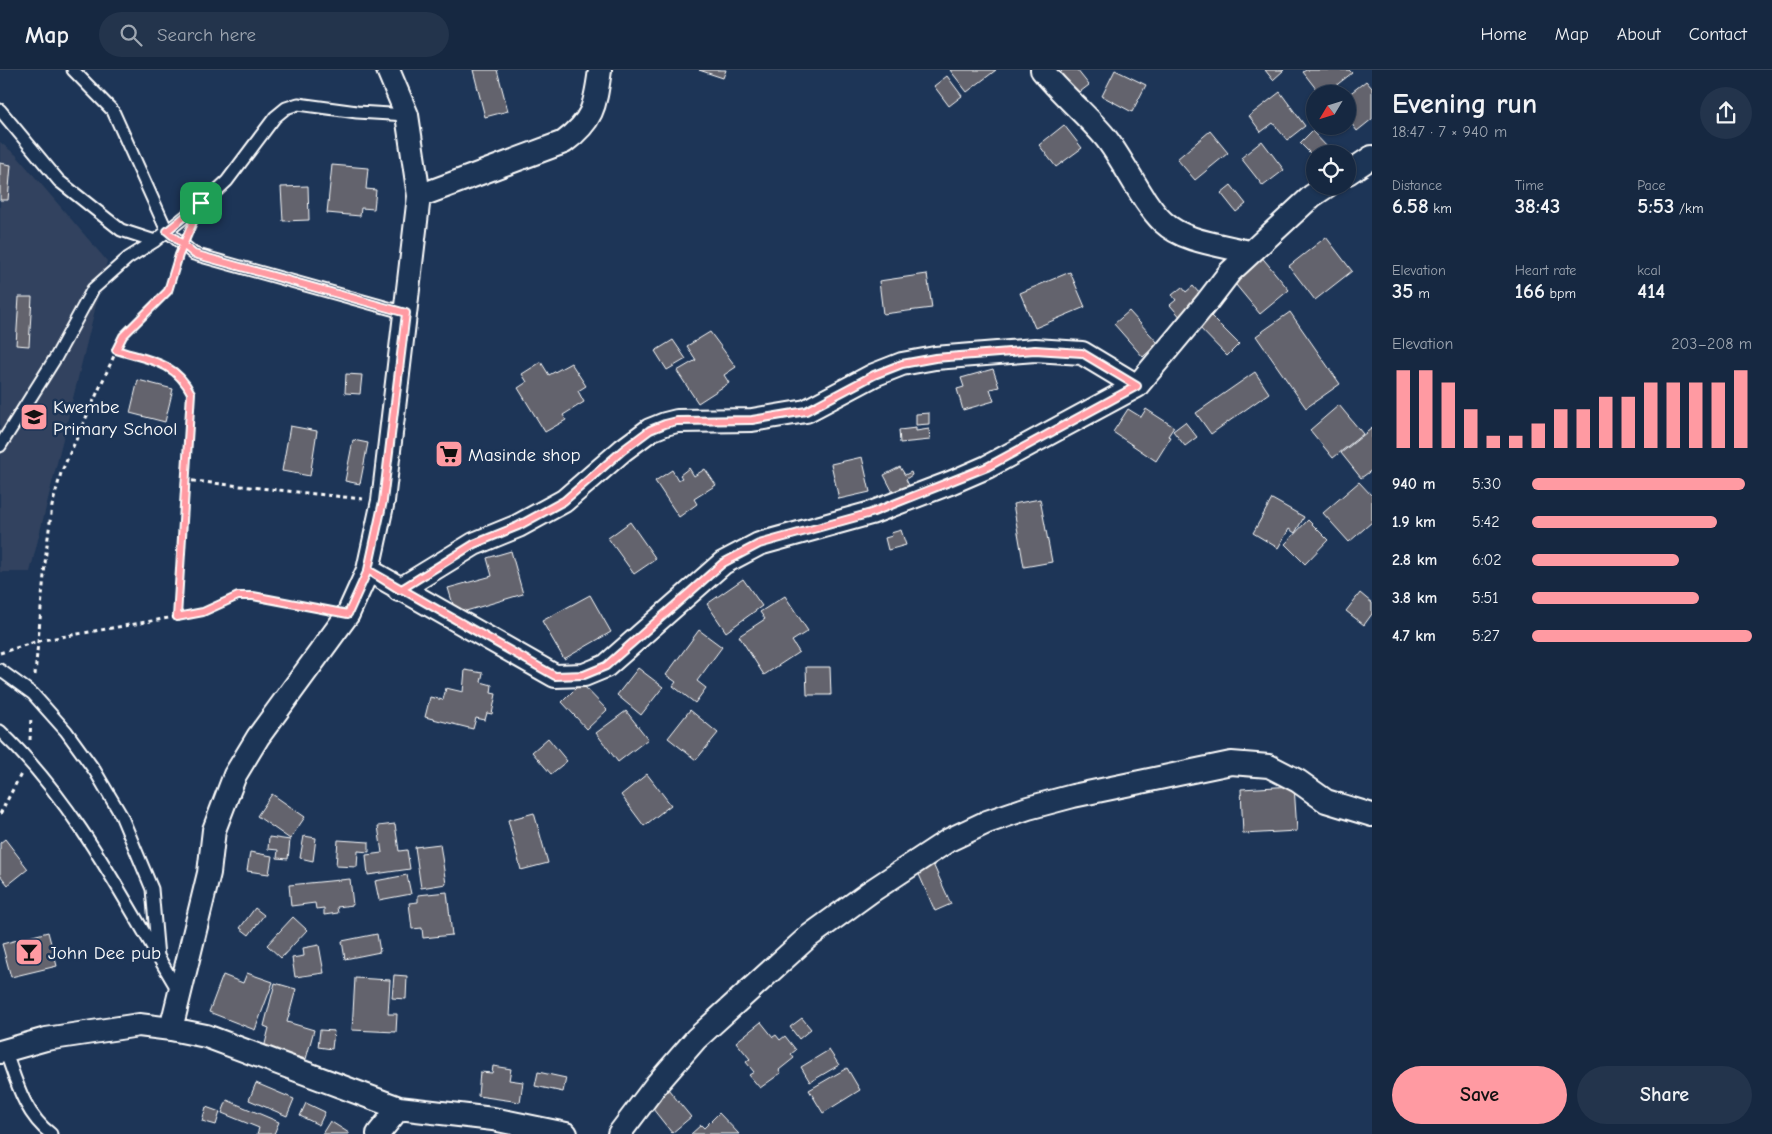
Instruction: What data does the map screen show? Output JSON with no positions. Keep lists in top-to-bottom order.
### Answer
{
  "places": {
    "school or university": ["Kwembe Primary School"],
    "supermarket": ["Masinde shop"],
    "bar": ["John Dee pub"]
  },
  "north": "bottom left",
  "page": {
    "header": "Map",
    "search": "Search here",
    "nav": [
      "Home",
      "Map",
      "About",
      "Contact"
    ],
    "heading": ["Evening run", "18:47 · 7 × 940 m"],
    "stats": [
      ["Distance", "6.58 km"],
      ["Time", "38:43"],
      ["Pace", "5:53 /km"],
      ["Elevation", "35 m"],
      ["Heart rate", "166 bpm"],
      ["kcal", "414"]
    ],
    "chart": ["Elevation", "203–208 m"],
    "list": [
      {
        "name": "940 m",
        "note": "5:30"
      },
      {
        "name": "1.9 km",
        "note": "5:42"
      },
      {
        "name": "2.8 km",
        "note": "6:02"
      },
      {
        "name": "3.8 km",
        "note": "5:51"
      },
      {
        "name": "4.7 km",
        "note": "5:27"
      }
    ],
    "buttons": ["Save", "Share"]
  }
}
